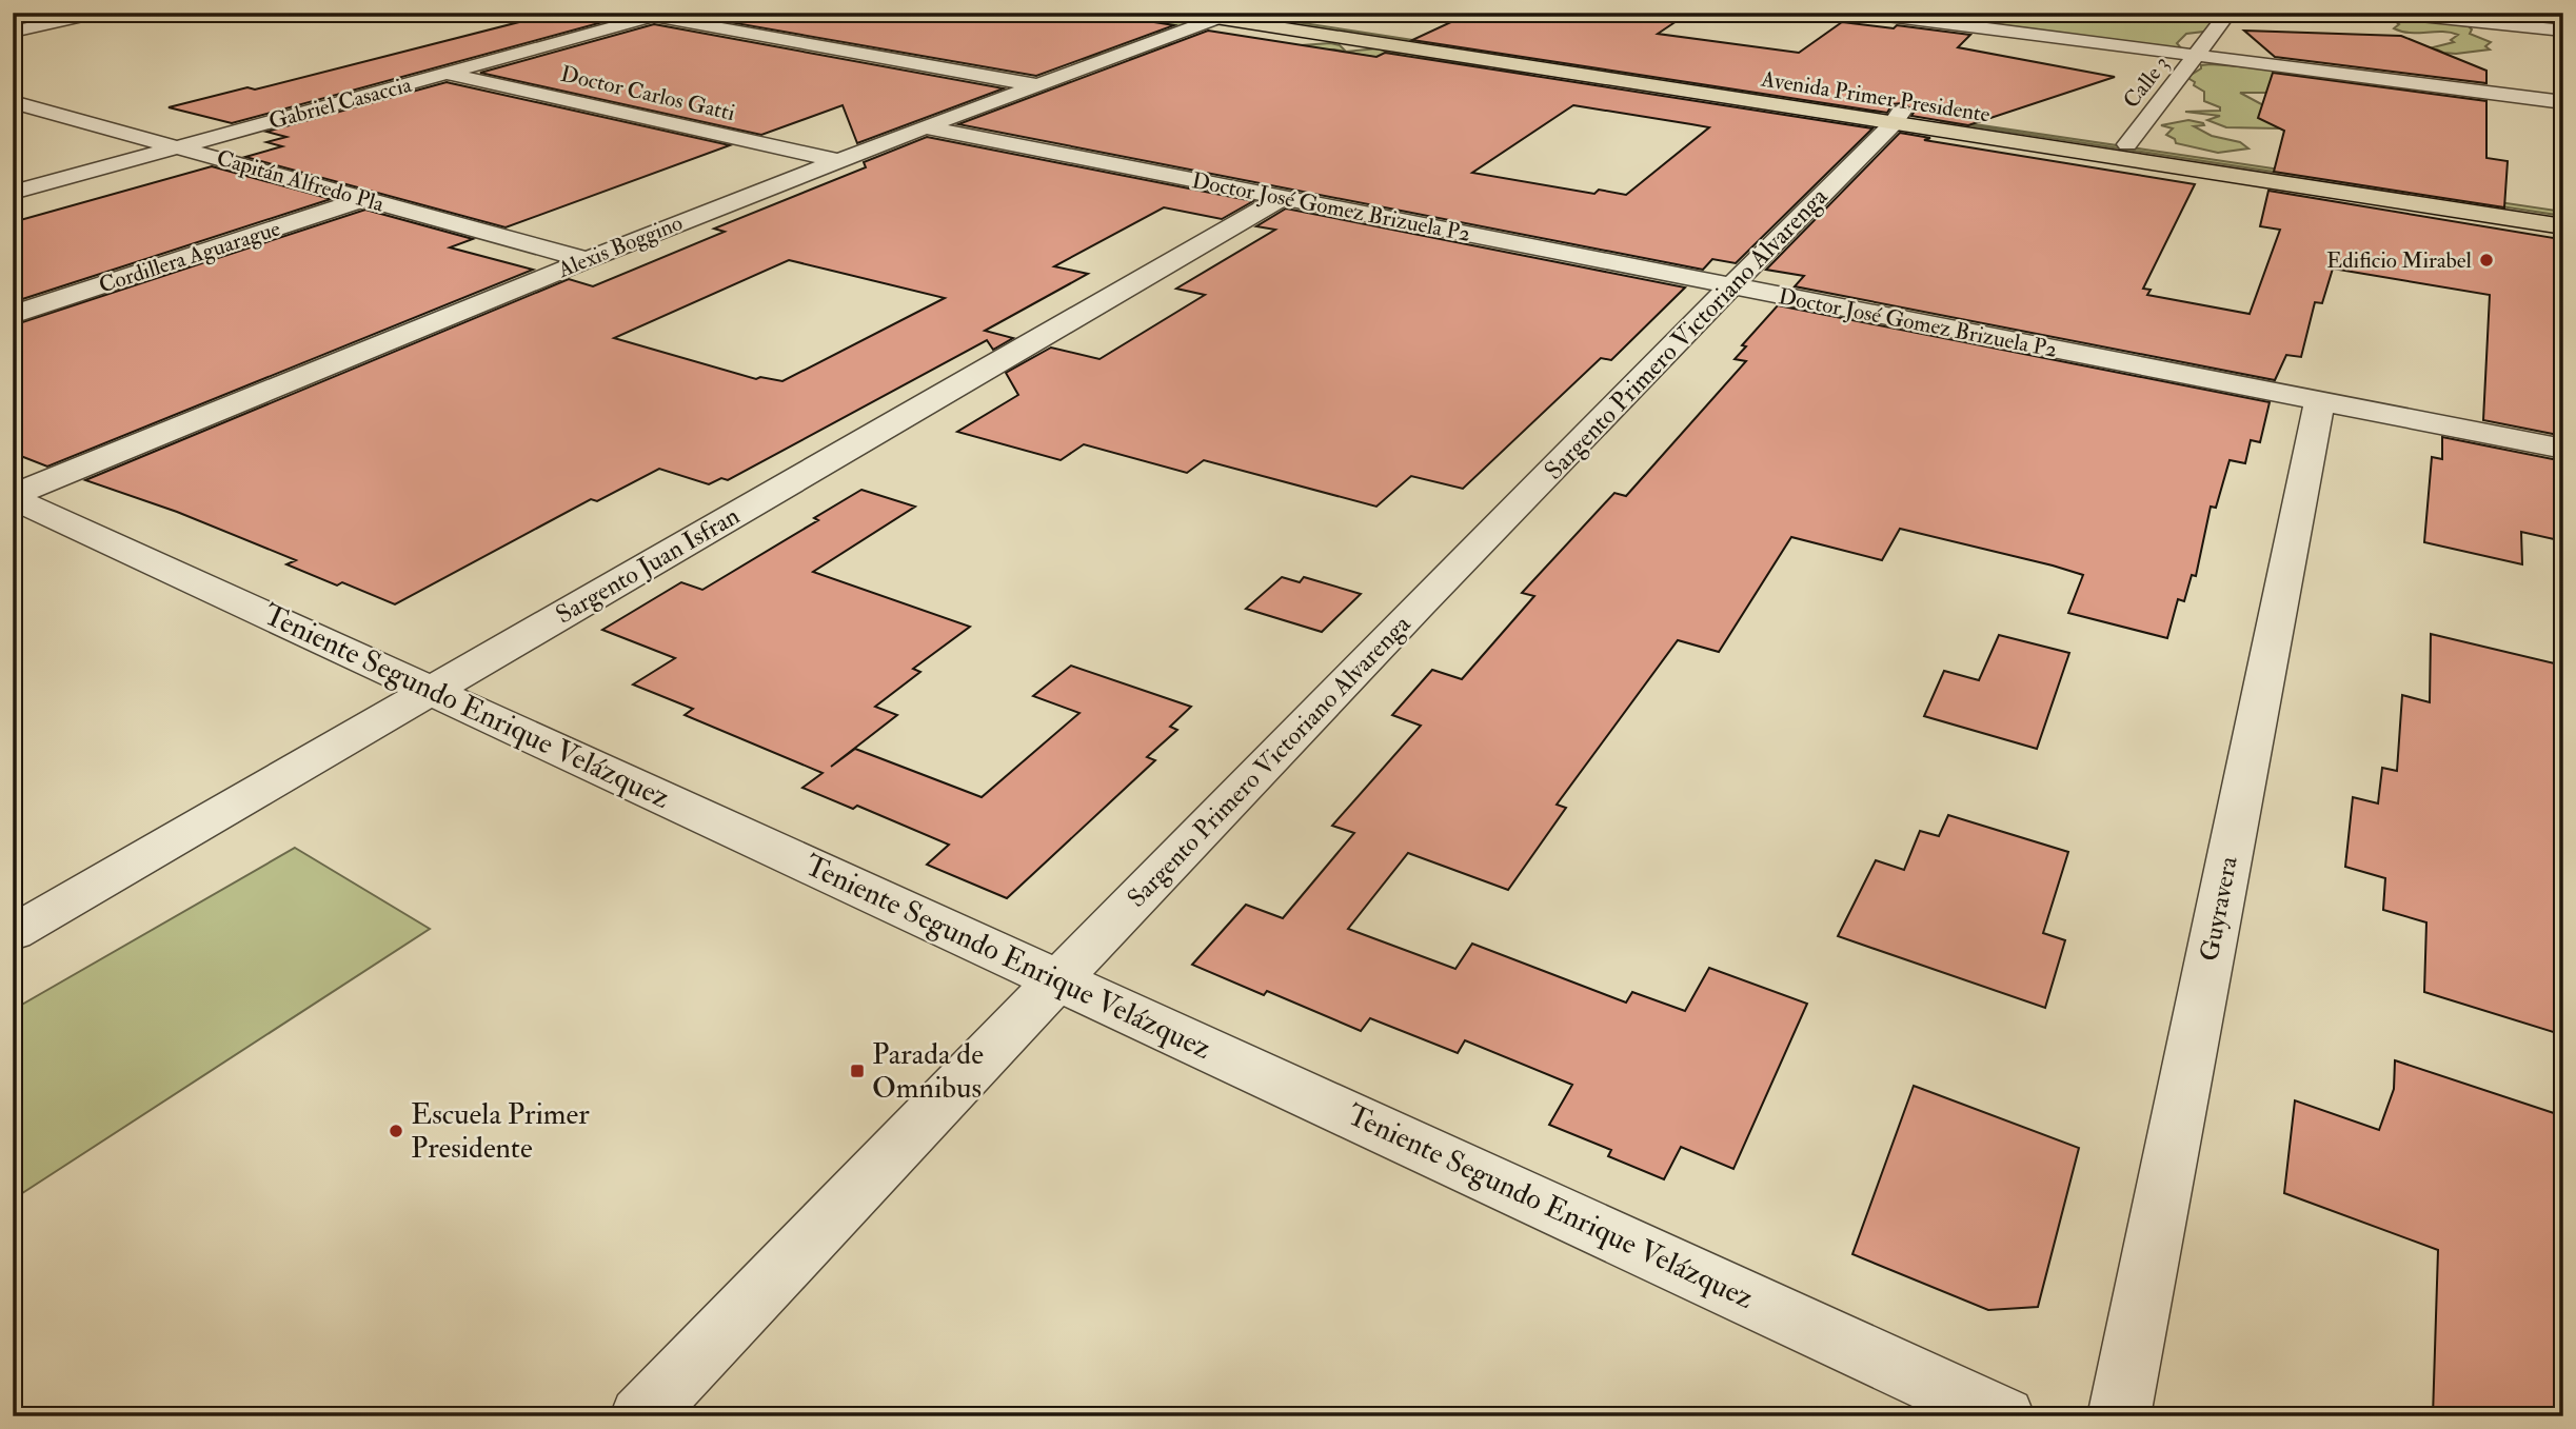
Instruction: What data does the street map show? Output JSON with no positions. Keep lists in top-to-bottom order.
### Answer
{
  "streets": {
    "main road": ["Avenida Primer Presidente"],
    "street": [
      "Calle 3",
      "Doctor Carlos Gatti",
      "Gabriel Casaccia",
      "Capitán Alfredo Pla",
      "Doctor José Gomez Brizuela P2",
      "Alexis Boggino",
      "Cordillera Aguarague",
      "Sargento Primero Victoriano Alvarenga",
      "Sargento Juan Isfran",
      "Teniente Segundo Enrique Velázquez",
      "Guyravera"
    ]
  },
  "crossings": [
    ["Calle 3", "Avenida Primer Presidente"],
    ["Doctor Carlos Gatti", "Gabriel Casaccia"],
    ["Doctor Carlos Gatti", "Alexis Boggino"],
    ["Avenida Primer Presidente", "Alexis Boggino"],
    ["Avenida Primer Presidente", "Sargento Primero Victoriano Alvarenga"],
    ["Gabriel Casaccia", "Capitán Alfredo Pla"],
    ["Capitán Alfredo Pla", "Alexis Boggino"],
    ["Capitán Alfredo Pla", "Cordillera Aguarague"],
    ["Doctor José Gomez Brizuela P2", "Alexis Boggino"],
    ["Doctor José Gomez Brizuela P2", "Sargento Primero Victoriano Alvarenga"],
    ["Doctor José Gomez Brizuela P2", "Sargento Juan Isfran"],
    ["Doctor José Gomez Brizuela P2", "Guyravera"],
    ["Alexis Boggino", "Teniente Segundo Enrique Velázquez"],
    ["Sargento Primero Victoriano Alvarenga", "Teniente Segundo Enrique Velázquez"],
    ["Sargento Juan Isfran", "Teniente Segundo Enrique Velázquez"]
  ],
  "places": {
    "other": ["Edificio Mirabel", "Escuela Primer Presidente"],
    "transit": ["Parada de Omnibus"]
  }
}
